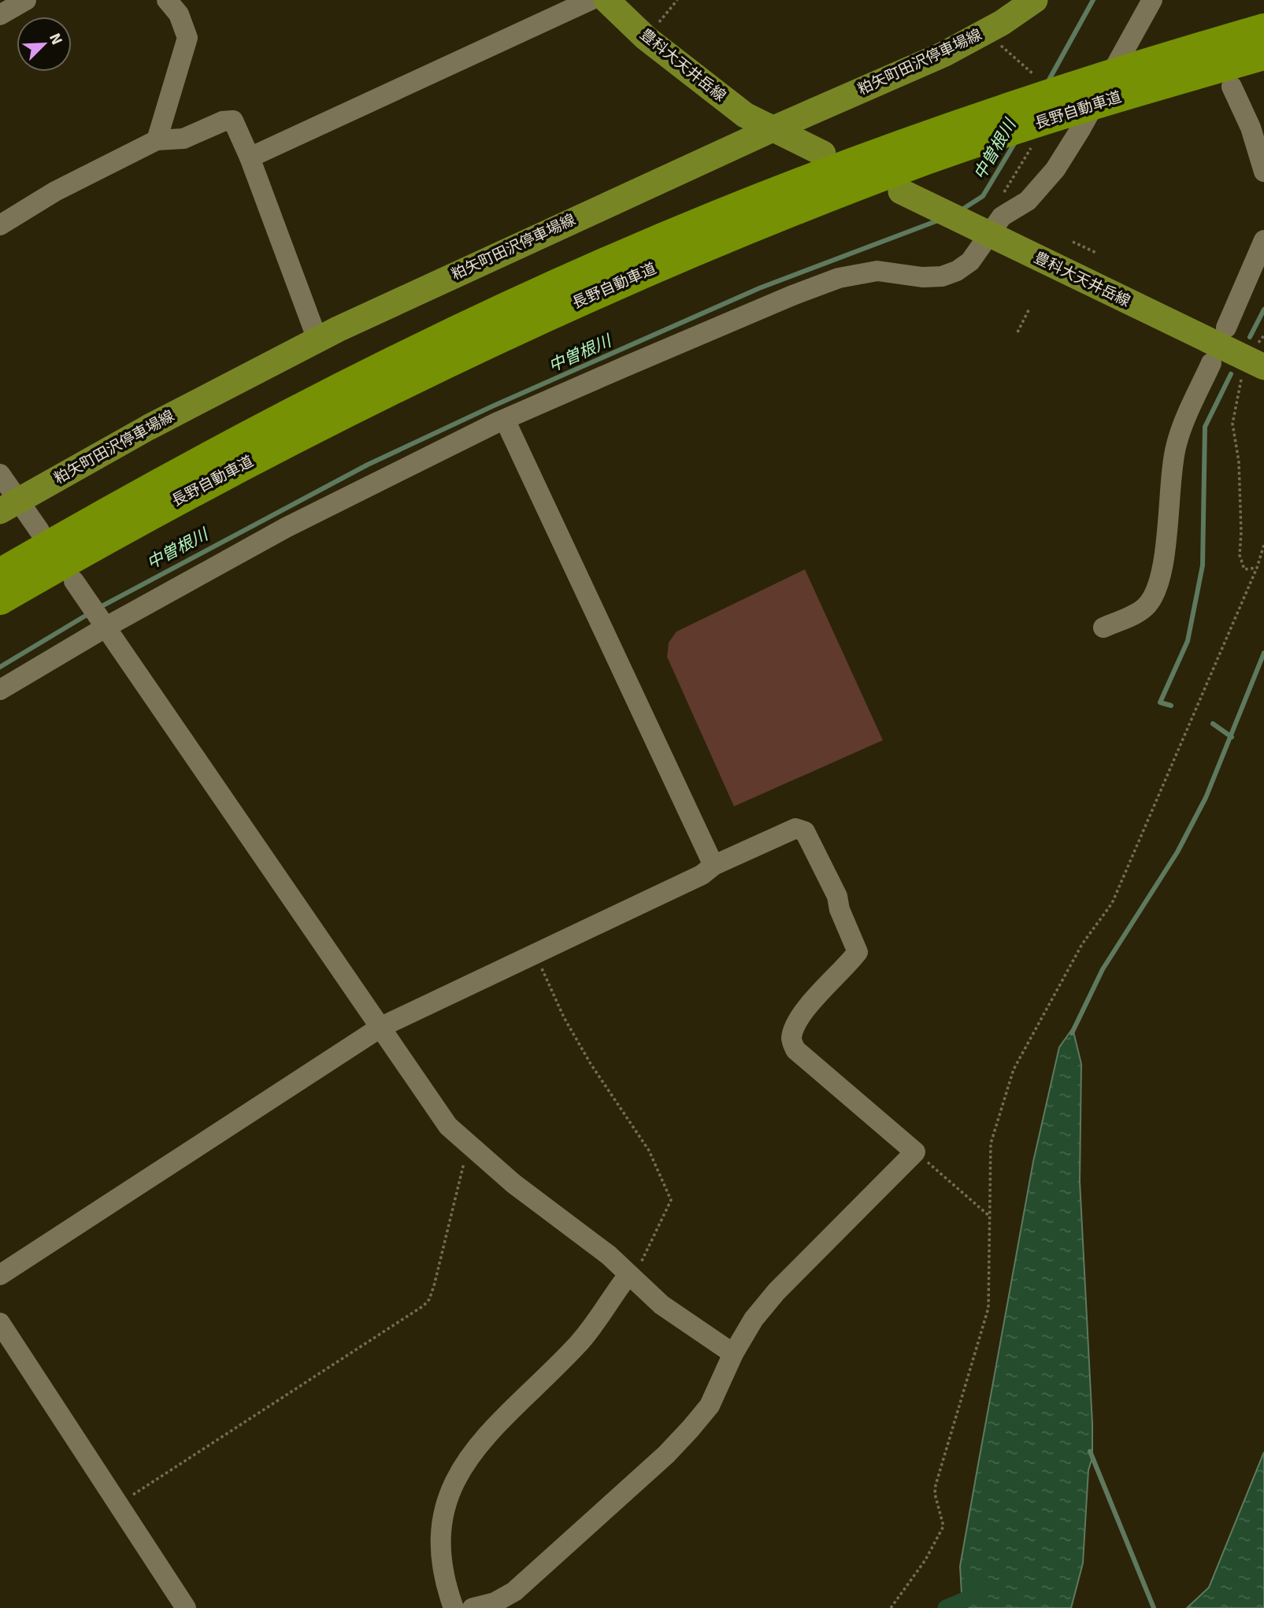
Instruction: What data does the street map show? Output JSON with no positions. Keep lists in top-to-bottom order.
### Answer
{
  "streets": {
    "highway": ["長野自動車道"],
    "main road": ["粕矢町田沢停車場線", "豊科大天井岳線"]
  },
  "crossings": [
    ["粕矢町田沢停車場線", "豊科大天井岳線"]
  ],
  "water": ["中曽根川"],
  "north": "top right"
}
